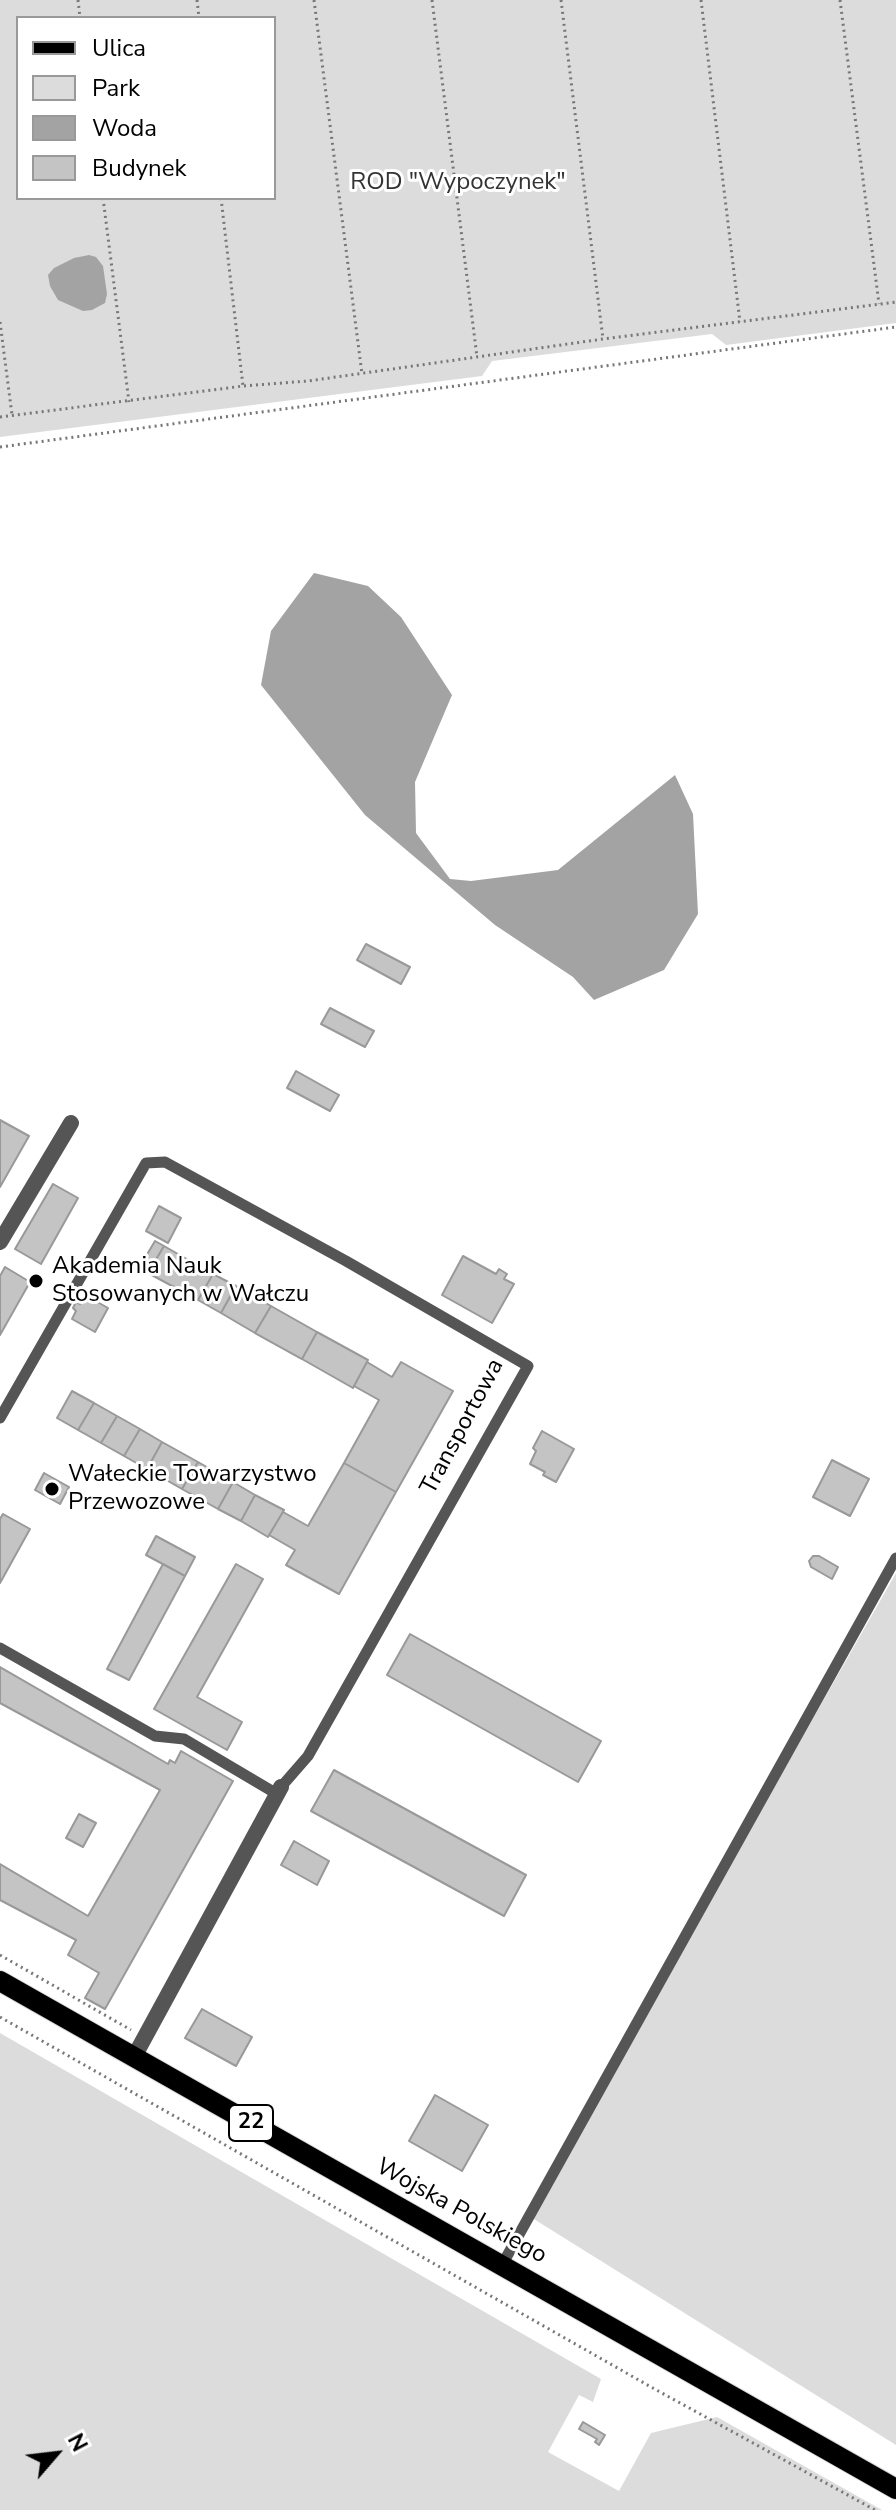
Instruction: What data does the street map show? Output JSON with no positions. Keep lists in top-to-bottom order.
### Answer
{
  "streets": {
    "main road": ["22", "Wojska Polskiego"],
    "street": ["Transportowa"]
  },
  "crossings": [
    ["Transportowa", "Wojska Polskiego"]
  ],
  "parks": ["ROD \"Wypoczynek\""],
  "places": ["Akademia Nauk Stosowanych w Wałczu", "Wałeckie Towarzystwo Przewozowe"],
  "legend": [
    "Ulica",
    "Park",
    "Woda",
    "Budynek"
  ],
  "north": "top right"
}
